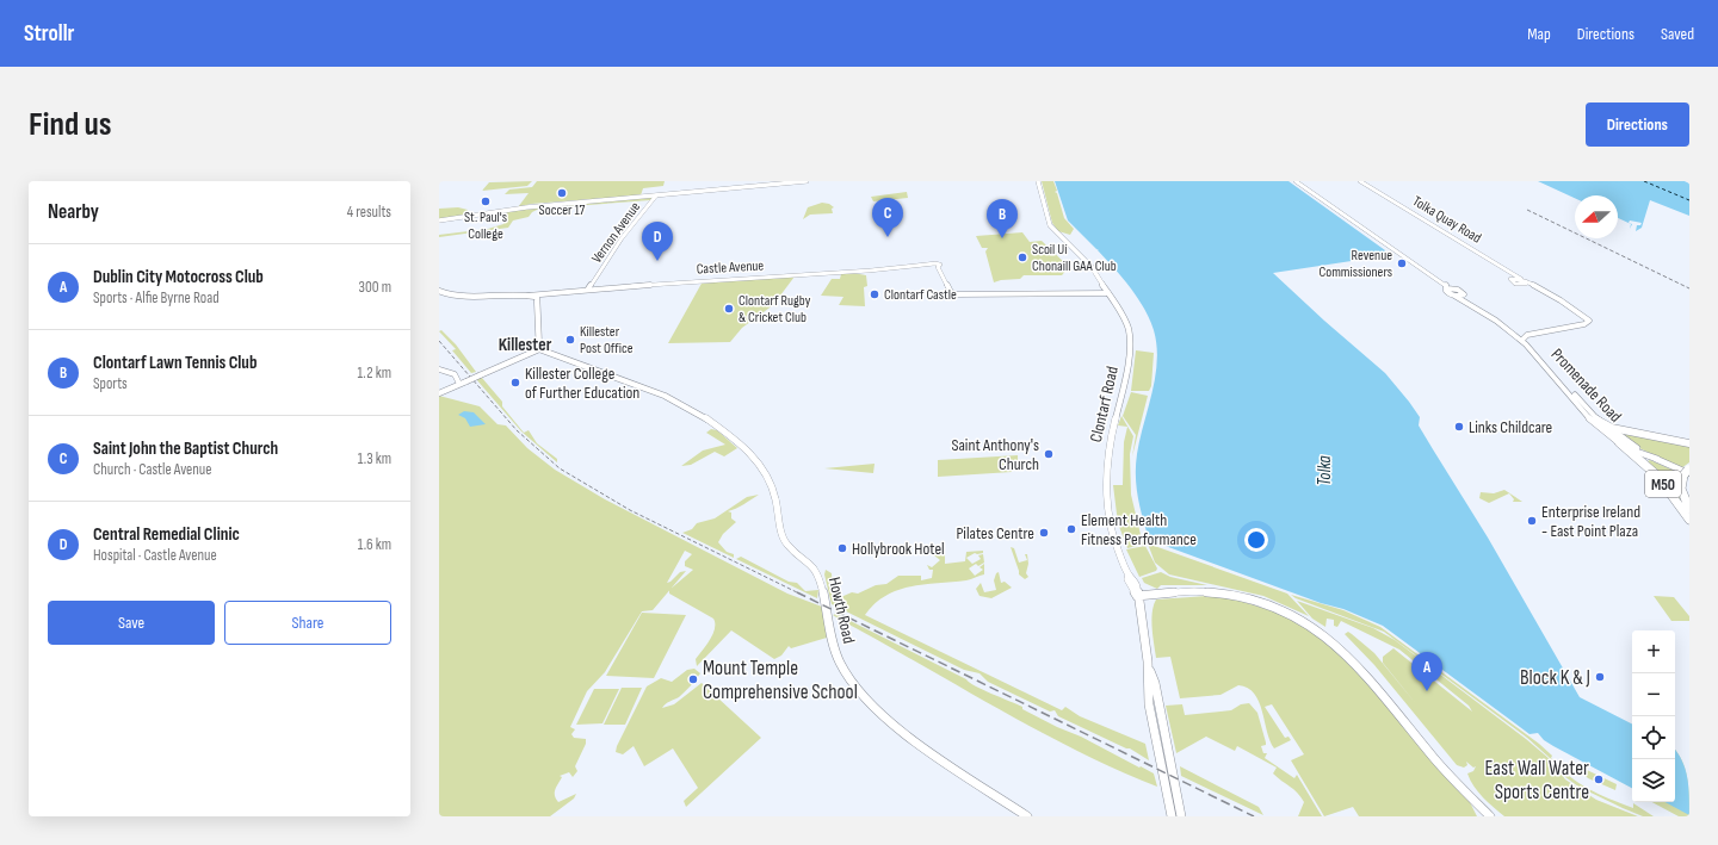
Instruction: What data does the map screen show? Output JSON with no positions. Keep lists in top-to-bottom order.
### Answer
{
  "streets": {
    "highway": ["M50"],
    "main road": ["Vernon Avenue", "Clontarf Road", "Howth Road"],
    "street": ["Tolka Quay Road", "Castle Avenue", "Promenade Road"]
  },
  "crossings": [
    ["Tolka Quay Road", "Promenade Road"],
    ["Vernon Avenue", "Castle Avenue"],
    ["Castle Avenue", "Clontarf Road"],
    ["Promenade Road", "M50"]
  ],
  "districts": ["Killester"],
  "water": ["Tolka"],
  "places": [
    "Soccer 17",
    "St. Paul's College",
    "Scoil Uí Chonaill GAA Club",
    "Revenue Commissioners",
    "Clontarf Castle",
    "Clontarf Rugby & Cricket Club",
    "Killester Post Office",
    "Killester College of Further Education",
    "Links Childcare",
    "Saint Anthony's Church",
    "Enterprise Ireland - East Point Plaza",
    "Element Health Fitness Performance",
    "Pilates Centre",
    "Hollybrook Hotel",
    "Block K & J",
    "Mount Temple Comprehensive School",
    "East Wall Water Sports Centre"
  ],
  "north": "left",
  "page": {
    "header": "Strollr",
    "nav": ["Map", "Directions", "Saved"],
    "buttons": [
      "Directions",
      ["Save", "Share"]
    ],
    "title": "Find us",
    "heading": ["Nearby", "4 results"],
    "pins": [
      "C",
      "B",
      "D",
      "A"
    ],
    "list": [
      {
        "mark": "A",
        "name": "Dublin City Motocross Club",
        "note": "Sports · Alfie Byrne Road",
        "value": "300 m"
      },
      {
        "mark": "B",
        "name": "Clontarf Lawn Tennis Club",
        "note": "Sports",
        "value": "1.2 km"
      },
      {
        "mark": "C",
        "name": "Saint John the Baptist Church",
        "note": "Church · Castle Avenue",
        "value": "1.3 km"
      },
      {
        "mark": "D",
        "name": "Central Remedial Clinic",
        "note": "Hospital · Castle Avenue",
        "value": "1.6 km"
      }
    ],
    "map_buttons": ["+", "−"]
  }
}
